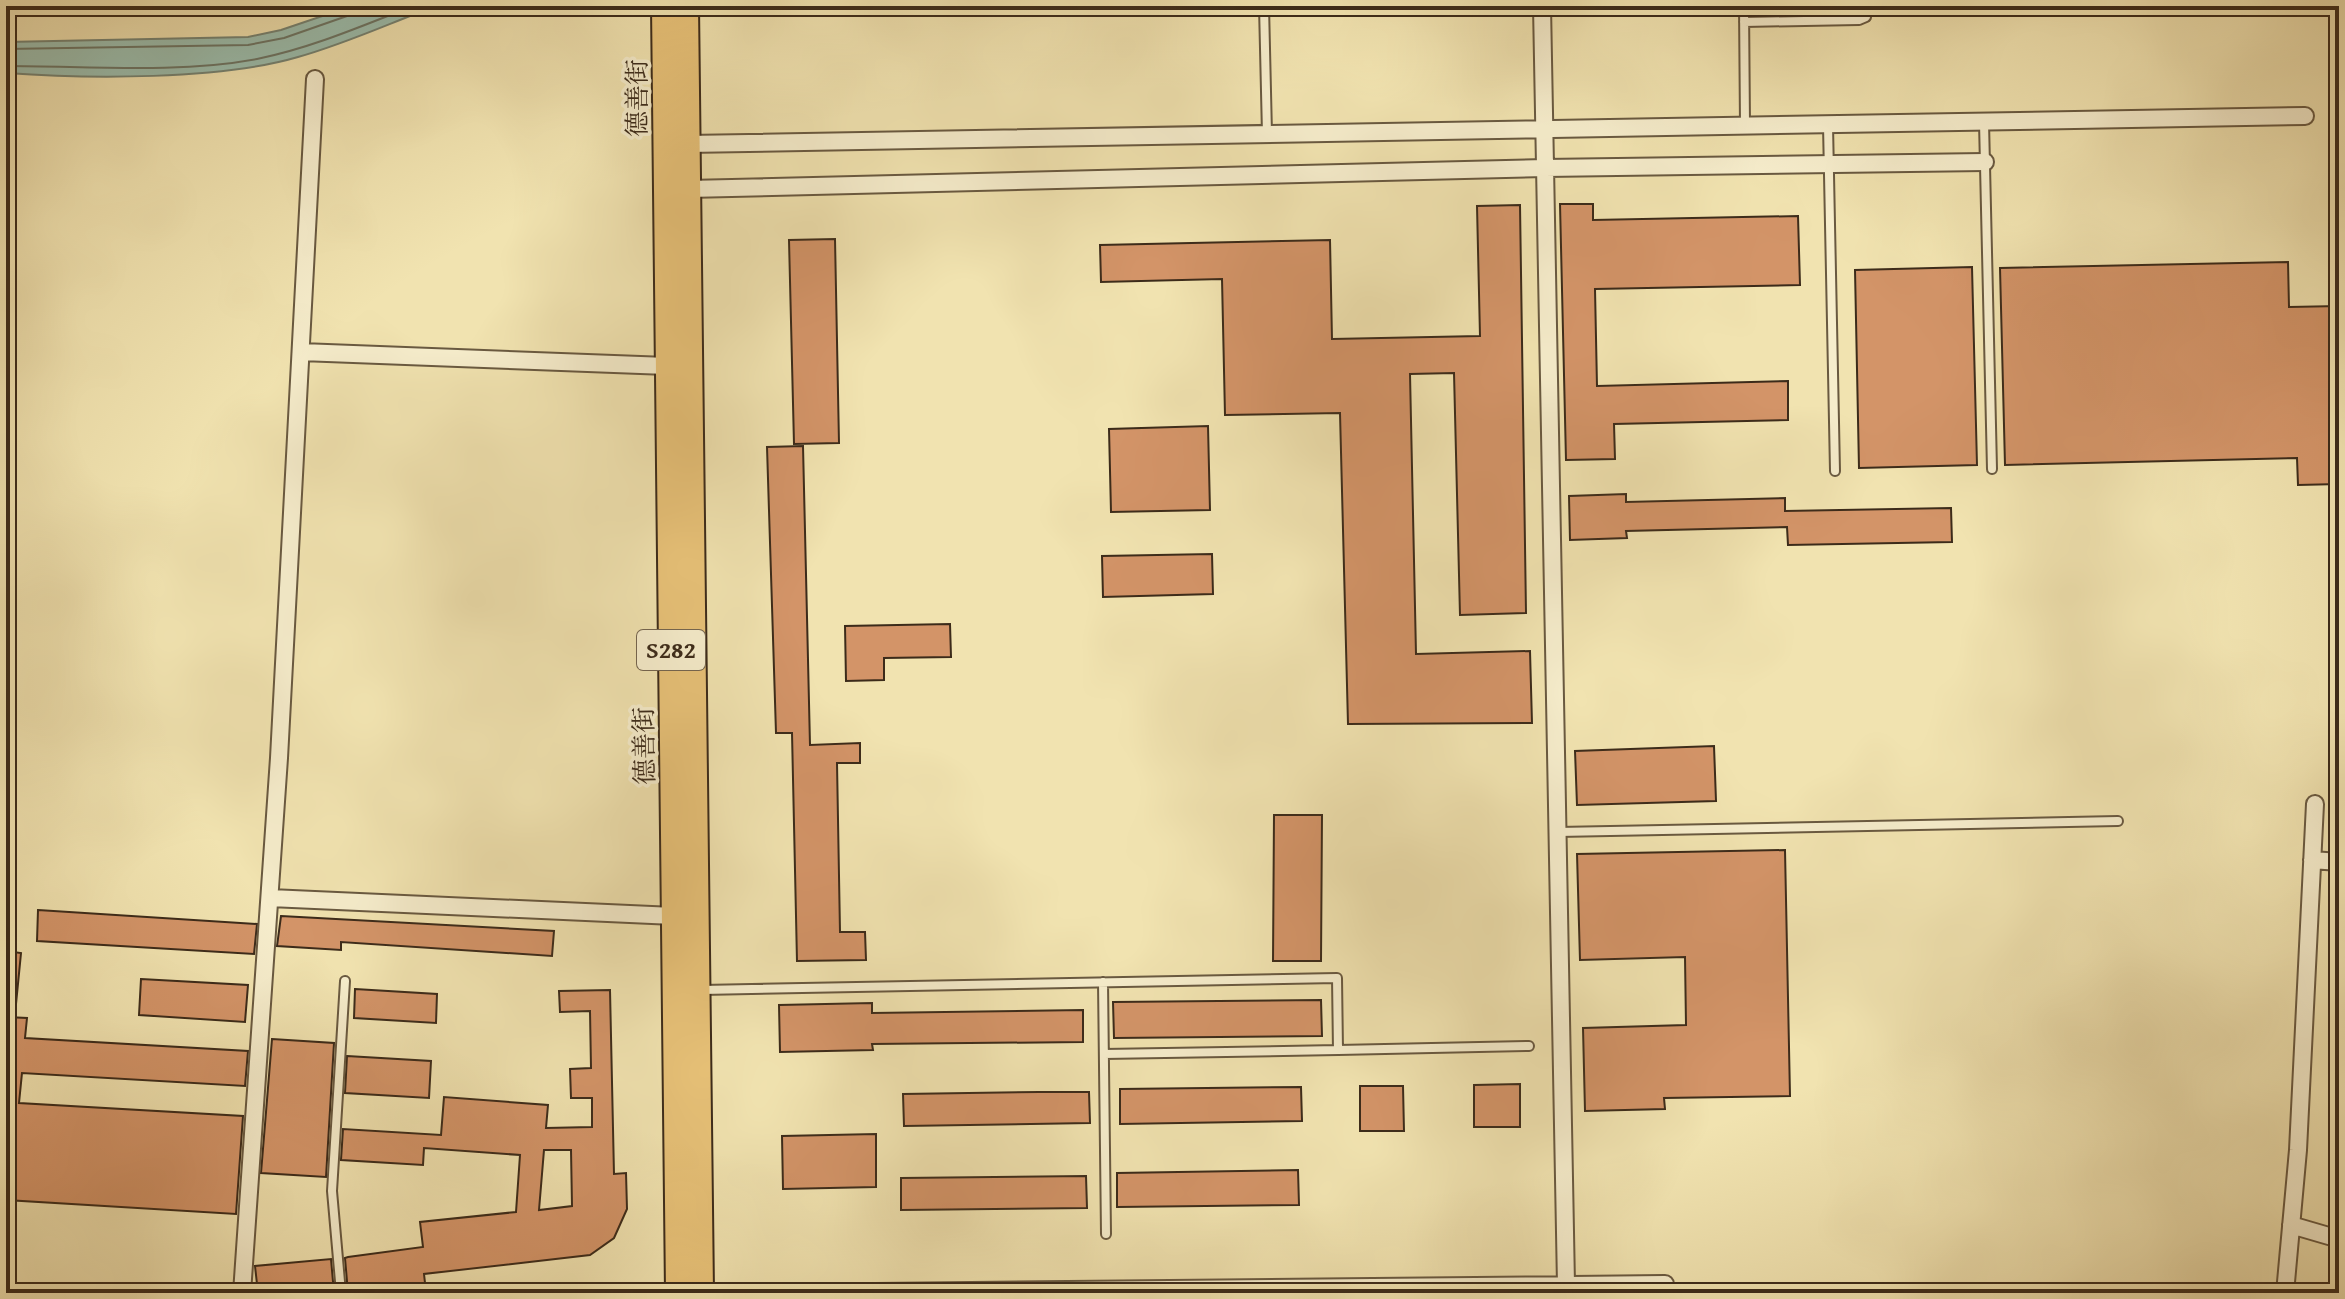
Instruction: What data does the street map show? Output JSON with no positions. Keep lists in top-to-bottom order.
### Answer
{
  "streets": {
    "main road": ["德善街", "S282"]
  }
}
